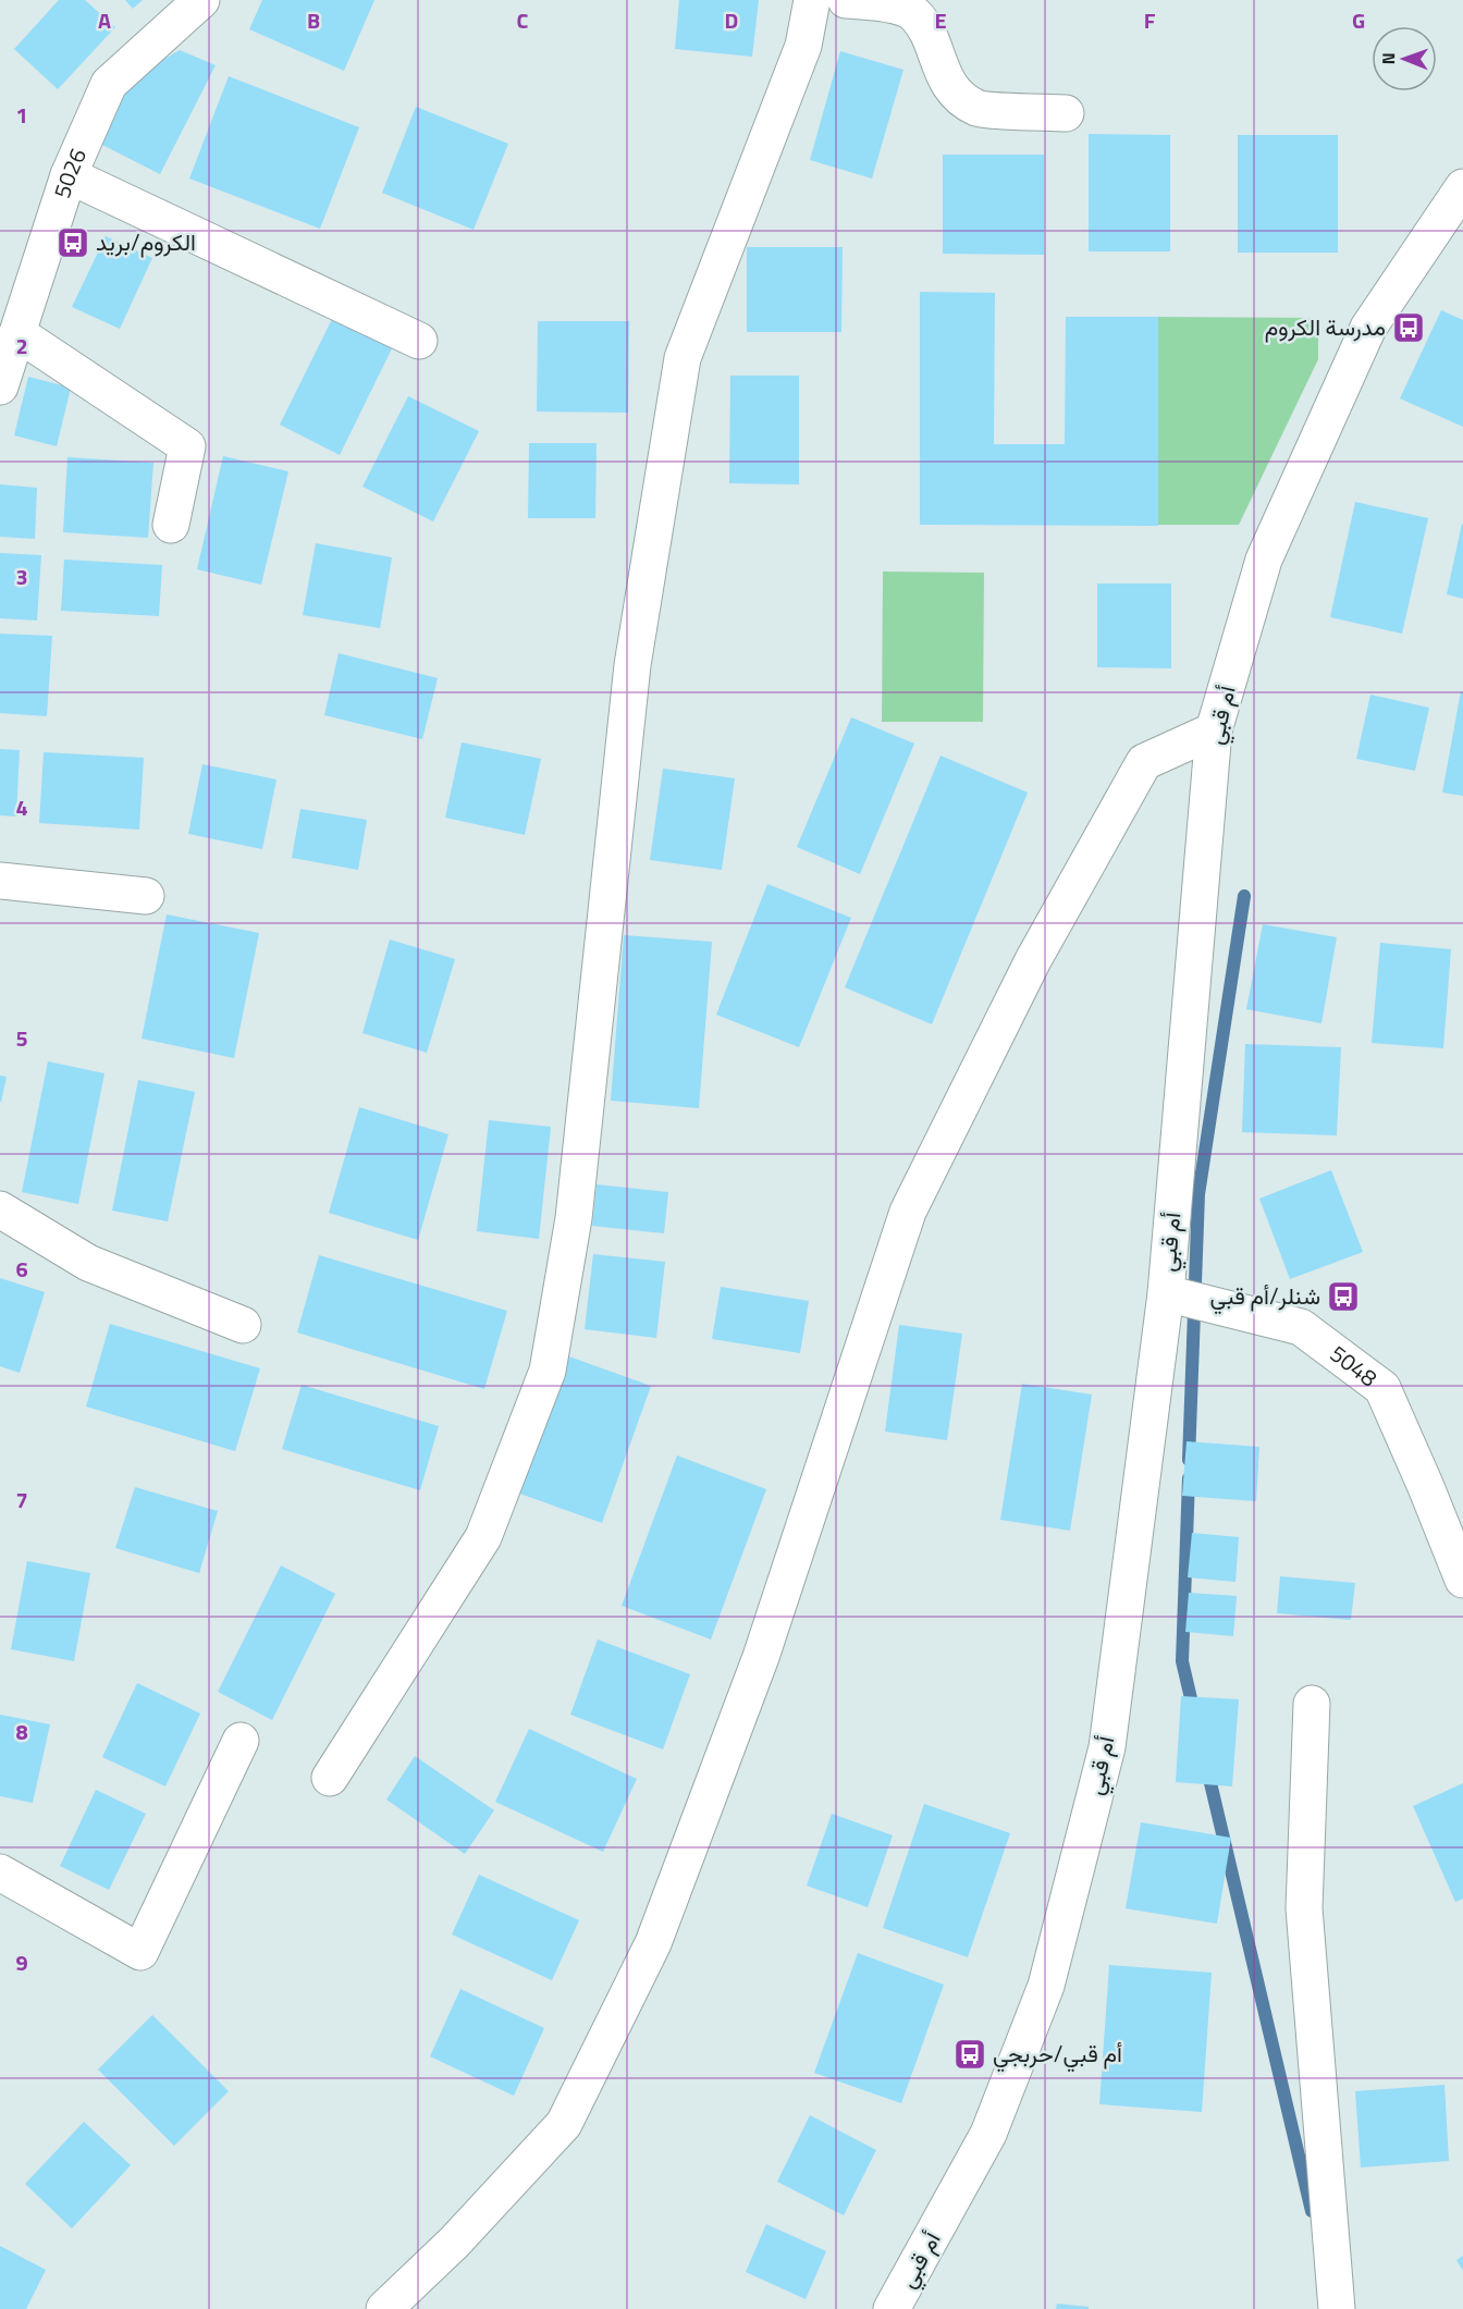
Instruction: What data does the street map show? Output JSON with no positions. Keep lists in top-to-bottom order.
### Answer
{
  "streets": {
    "street": ["5026", "أم قبي", "5048"]
  },
  "crossings": [
    ["أم قبي", "5048"]
  ],
  "places": {
    "bus stop": [
      "الكروم/بريد",
      "مدرسة الكروم",
      "شنلر/أم قبي",
      "أم قبي/حربجي"
    ]
  },
  "north": "left",
  "grid": {
    "columns": [
      "A",
      "B",
      "C",
      "D",
      "E",
      "F",
      "G"
    ],
    "rows": [
      "1",
      "2",
      "3",
      "4",
      "5",
      "6",
      "7",
      "8",
      "9"
    ]
  }
}
